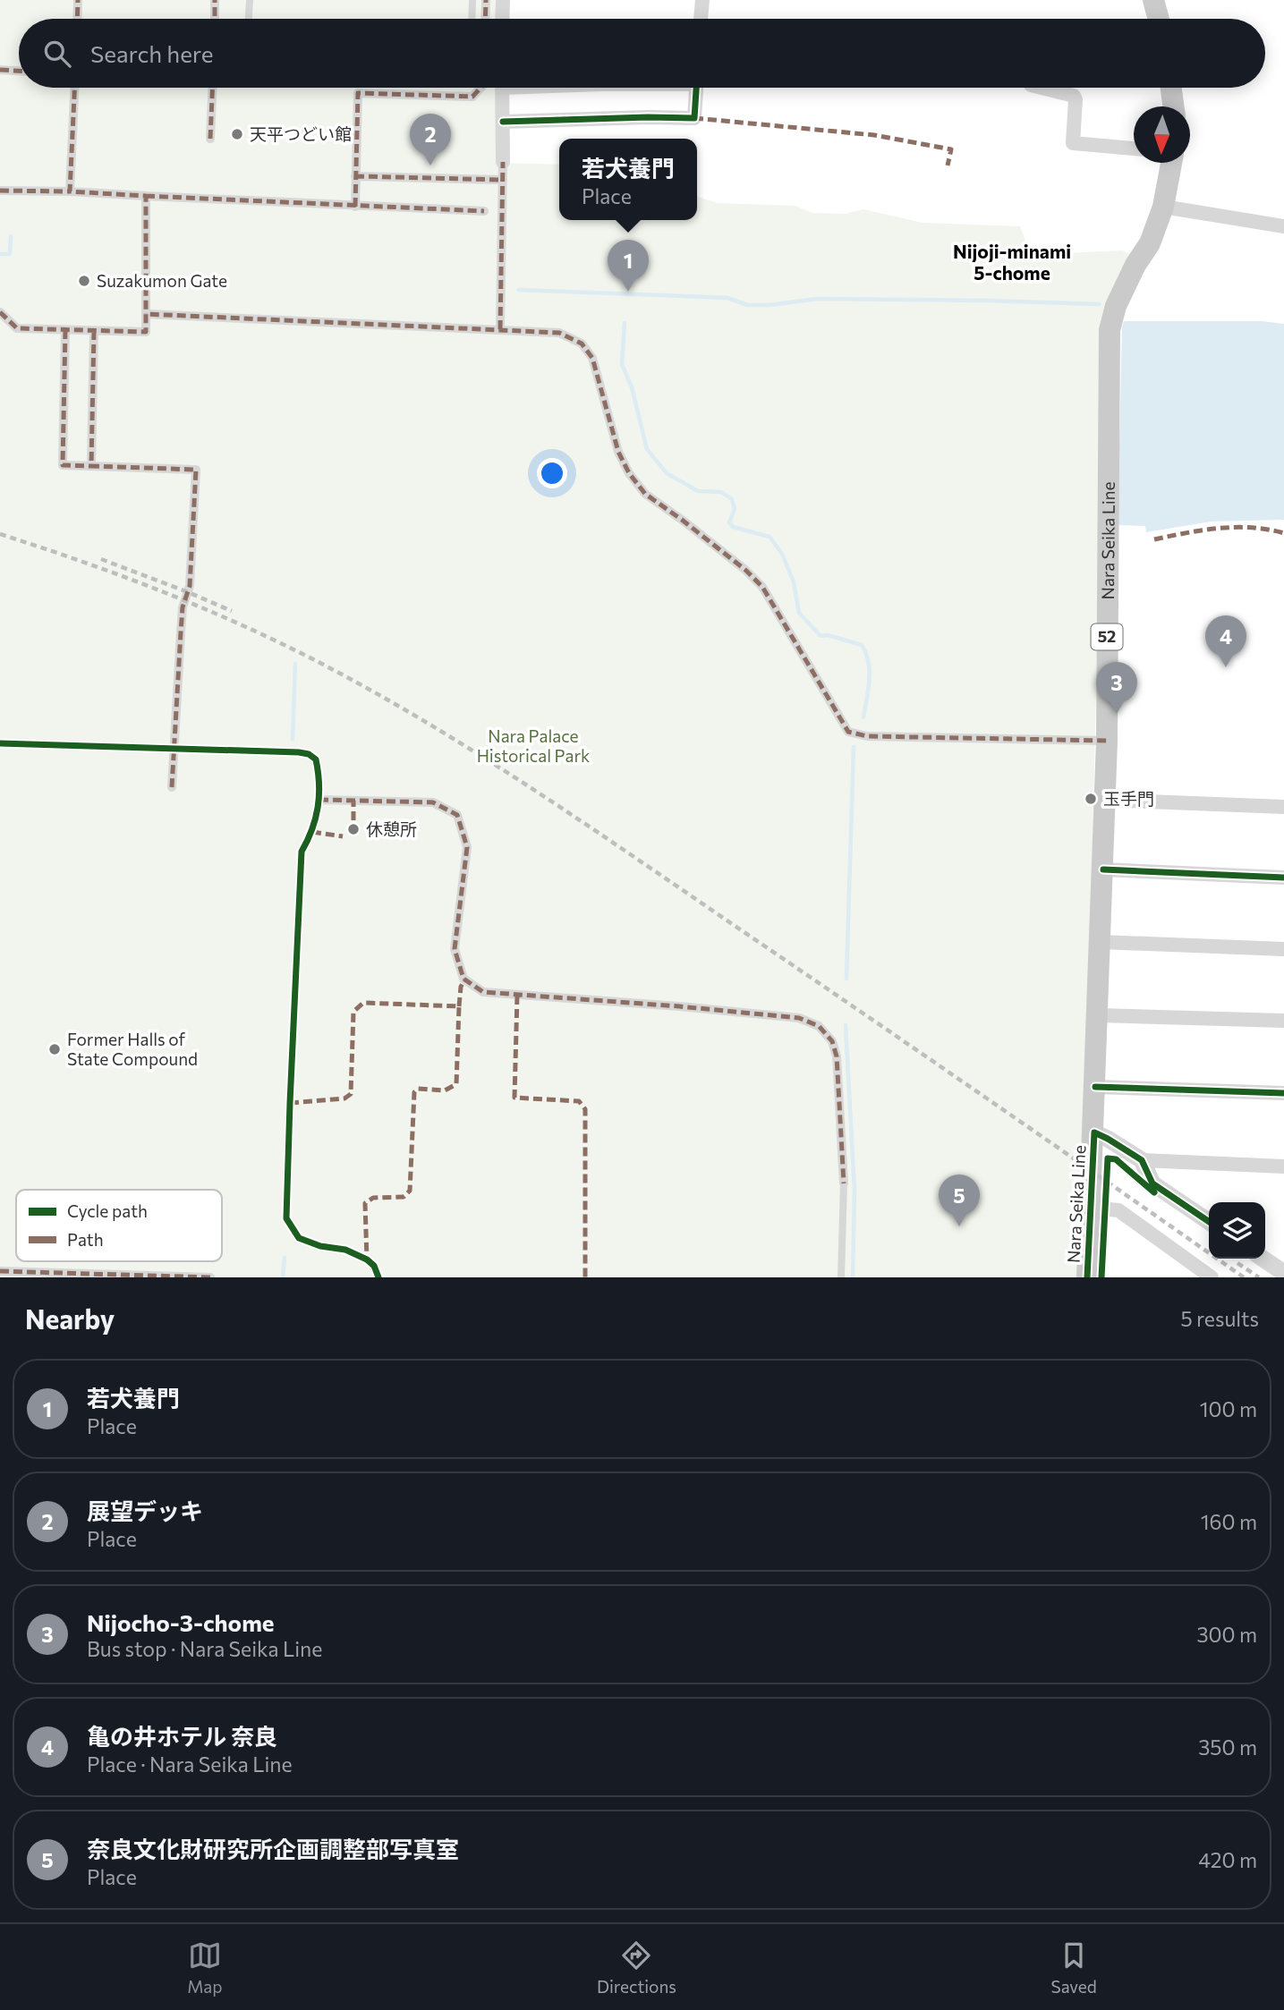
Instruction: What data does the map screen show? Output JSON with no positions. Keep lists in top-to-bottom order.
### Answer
{
  "streets": {
    "main road": ["Nara Seika Line", "52"]
  },
  "districts": ["Nijoji-minami 5-chome"],
  "parks": ["Nara Palace Historical Park"],
  "places": [
    "天平つどい館",
    "Suzakumon Gate",
    "玉手門",
    "休憩所",
    "Former Halls of State Compound"
  ],
  "legend": ["Cycle path", "Path"],
  "north": "bottom",
  "page": {
    "search": "Search here",
    "pins": [
      "2",
      "1",
      "4",
      "3",
      "5"
    ],
    "popup": ["若犬養門", "Place"],
    "heading": ["Nearby", "5 results"],
    "list": [
      {
        "mark": "1",
        "name": "若犬養門",
        "note": "Place",
        "value": "100 m"
      },
      {
        "mark": "2",
        "name": "展望デッキ",
        "note": "Place",
        "value": "160 m"
      },
      {
        "mark": "3",
        "name": "Nijocho-3-chome",
        "note": "Bus stop · Nara Seika Line",
        "value": "300 m"
      },
      {
        "mark": "4",
        "name": "亀の井ホテル 奈良",
        "note": "Place · Nara Seika Line",
        "value": "350 m"
      },
      {
        "mark": "5",
        "name": "奈良文化財研究所企画調整部写真室",
        "note": "Place",
        "value": "420 m"
      }
    ],
    "nav": ["Map", "Directions", "Saved"]
  }
}
